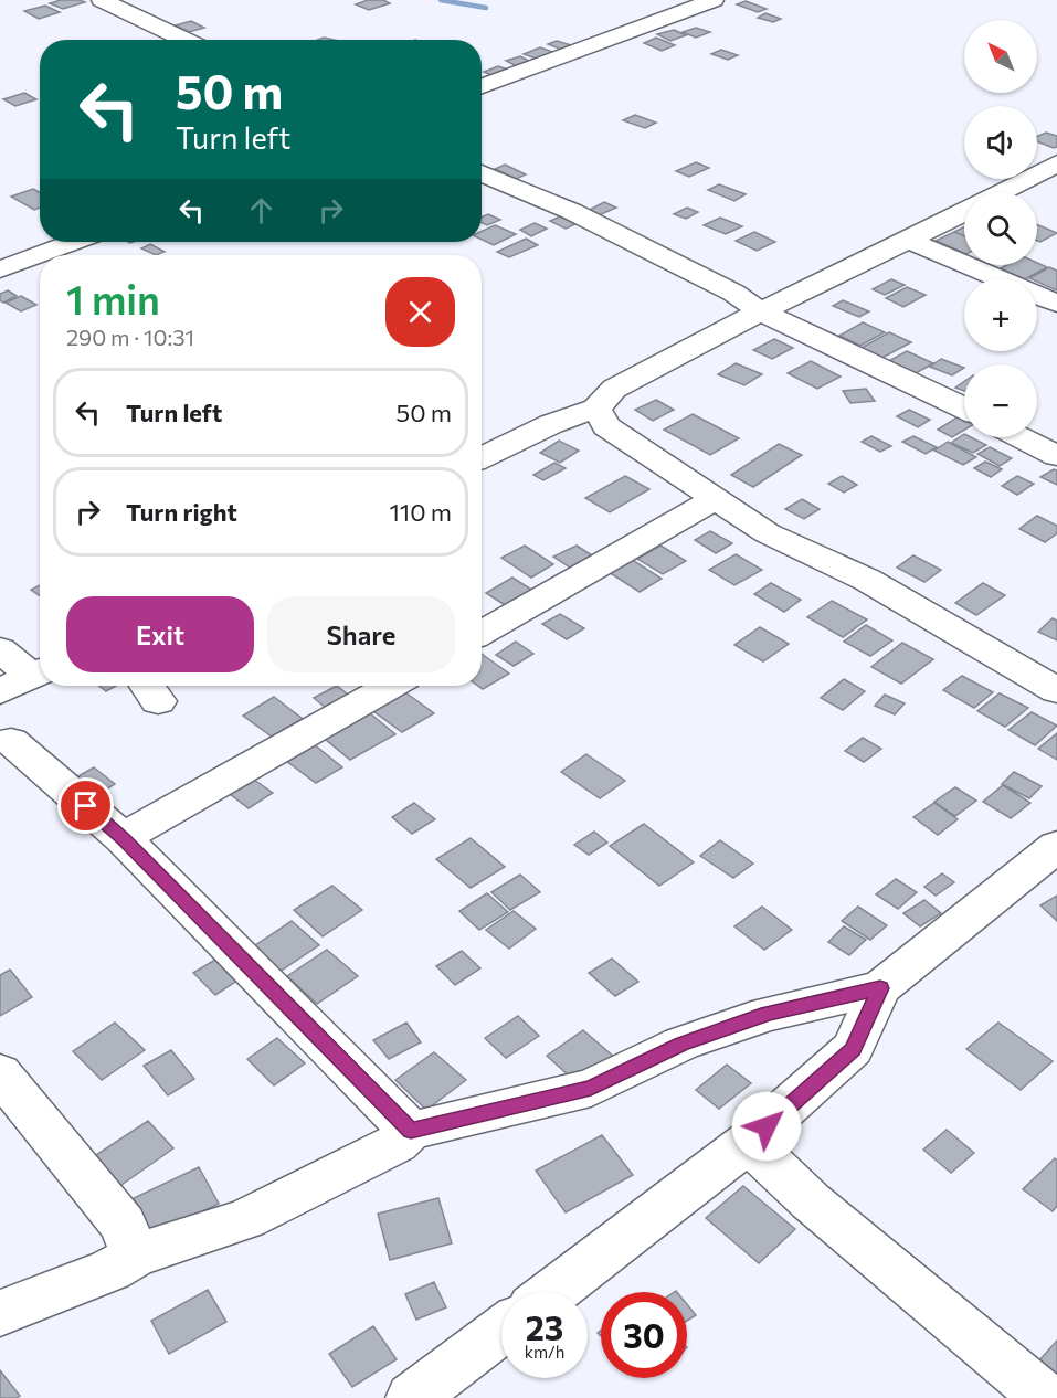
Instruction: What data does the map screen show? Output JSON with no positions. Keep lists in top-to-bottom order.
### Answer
{
  "north": "top left",
  "page": {
    "map_buttons": ["+", "−"],
    "turn": ["50 m", "Turn left"],
    "heading": ["1 min", "290 m · 10:31"],
    "list": [
      {
        "name": "Turn left",
        "value": "50 m"
      },
      {
        "name": "Turn right",
        "value": "110 m"
      }
    ],
    "buttons": ["Exit", "Share"],
    "speed": "23 km/h",
    "limit": "30"
  }
}
